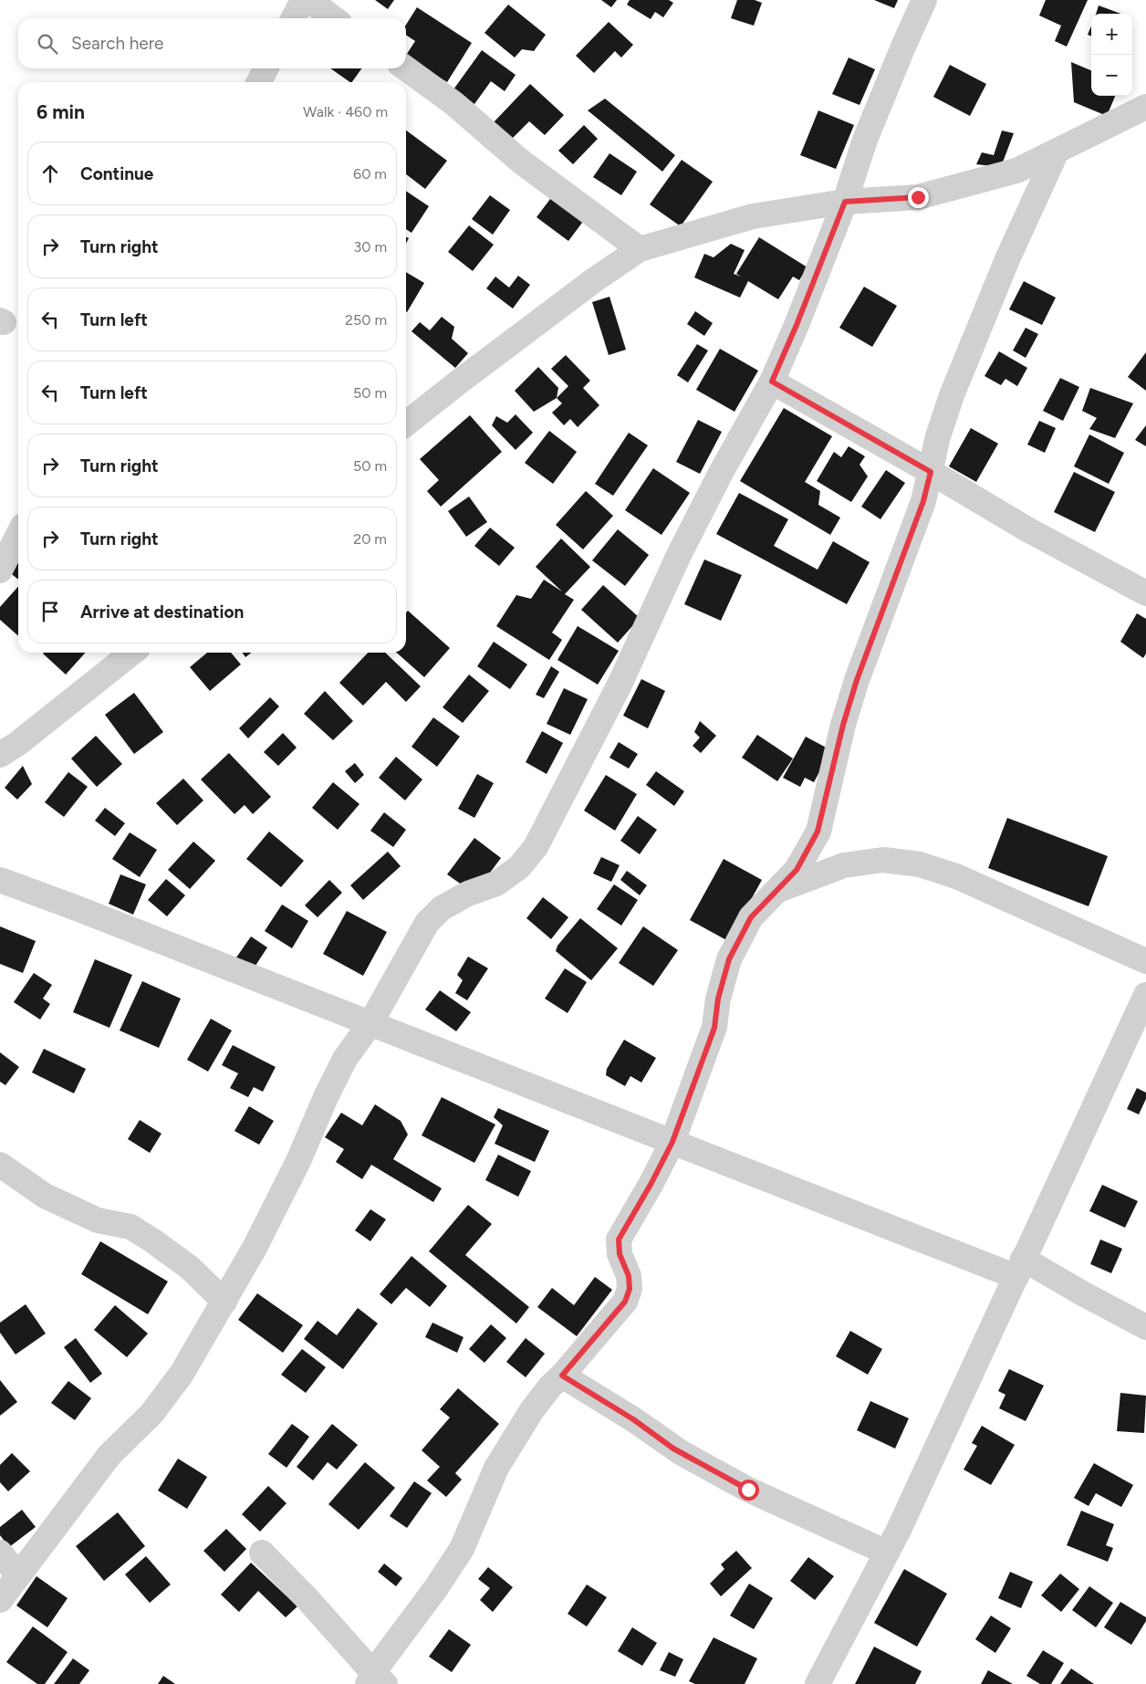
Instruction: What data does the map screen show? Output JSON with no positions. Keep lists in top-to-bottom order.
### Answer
{
  "page": {
    "map_buttons": ["+", "−"],
    "search": "Search here",
    "heading": ["6 min", "Walk · 460 m"],
    "list": [
      ["Continue", "60 m"],
      ["Turn right", "30 m"],
      ["Turn left", "250 m"],
      ["Turn left", "50 m"],
      ["Turn right", "50 m"],
      ["Turn right", "20 m"],
      "Arrive at destination"
    ]
  }
}
